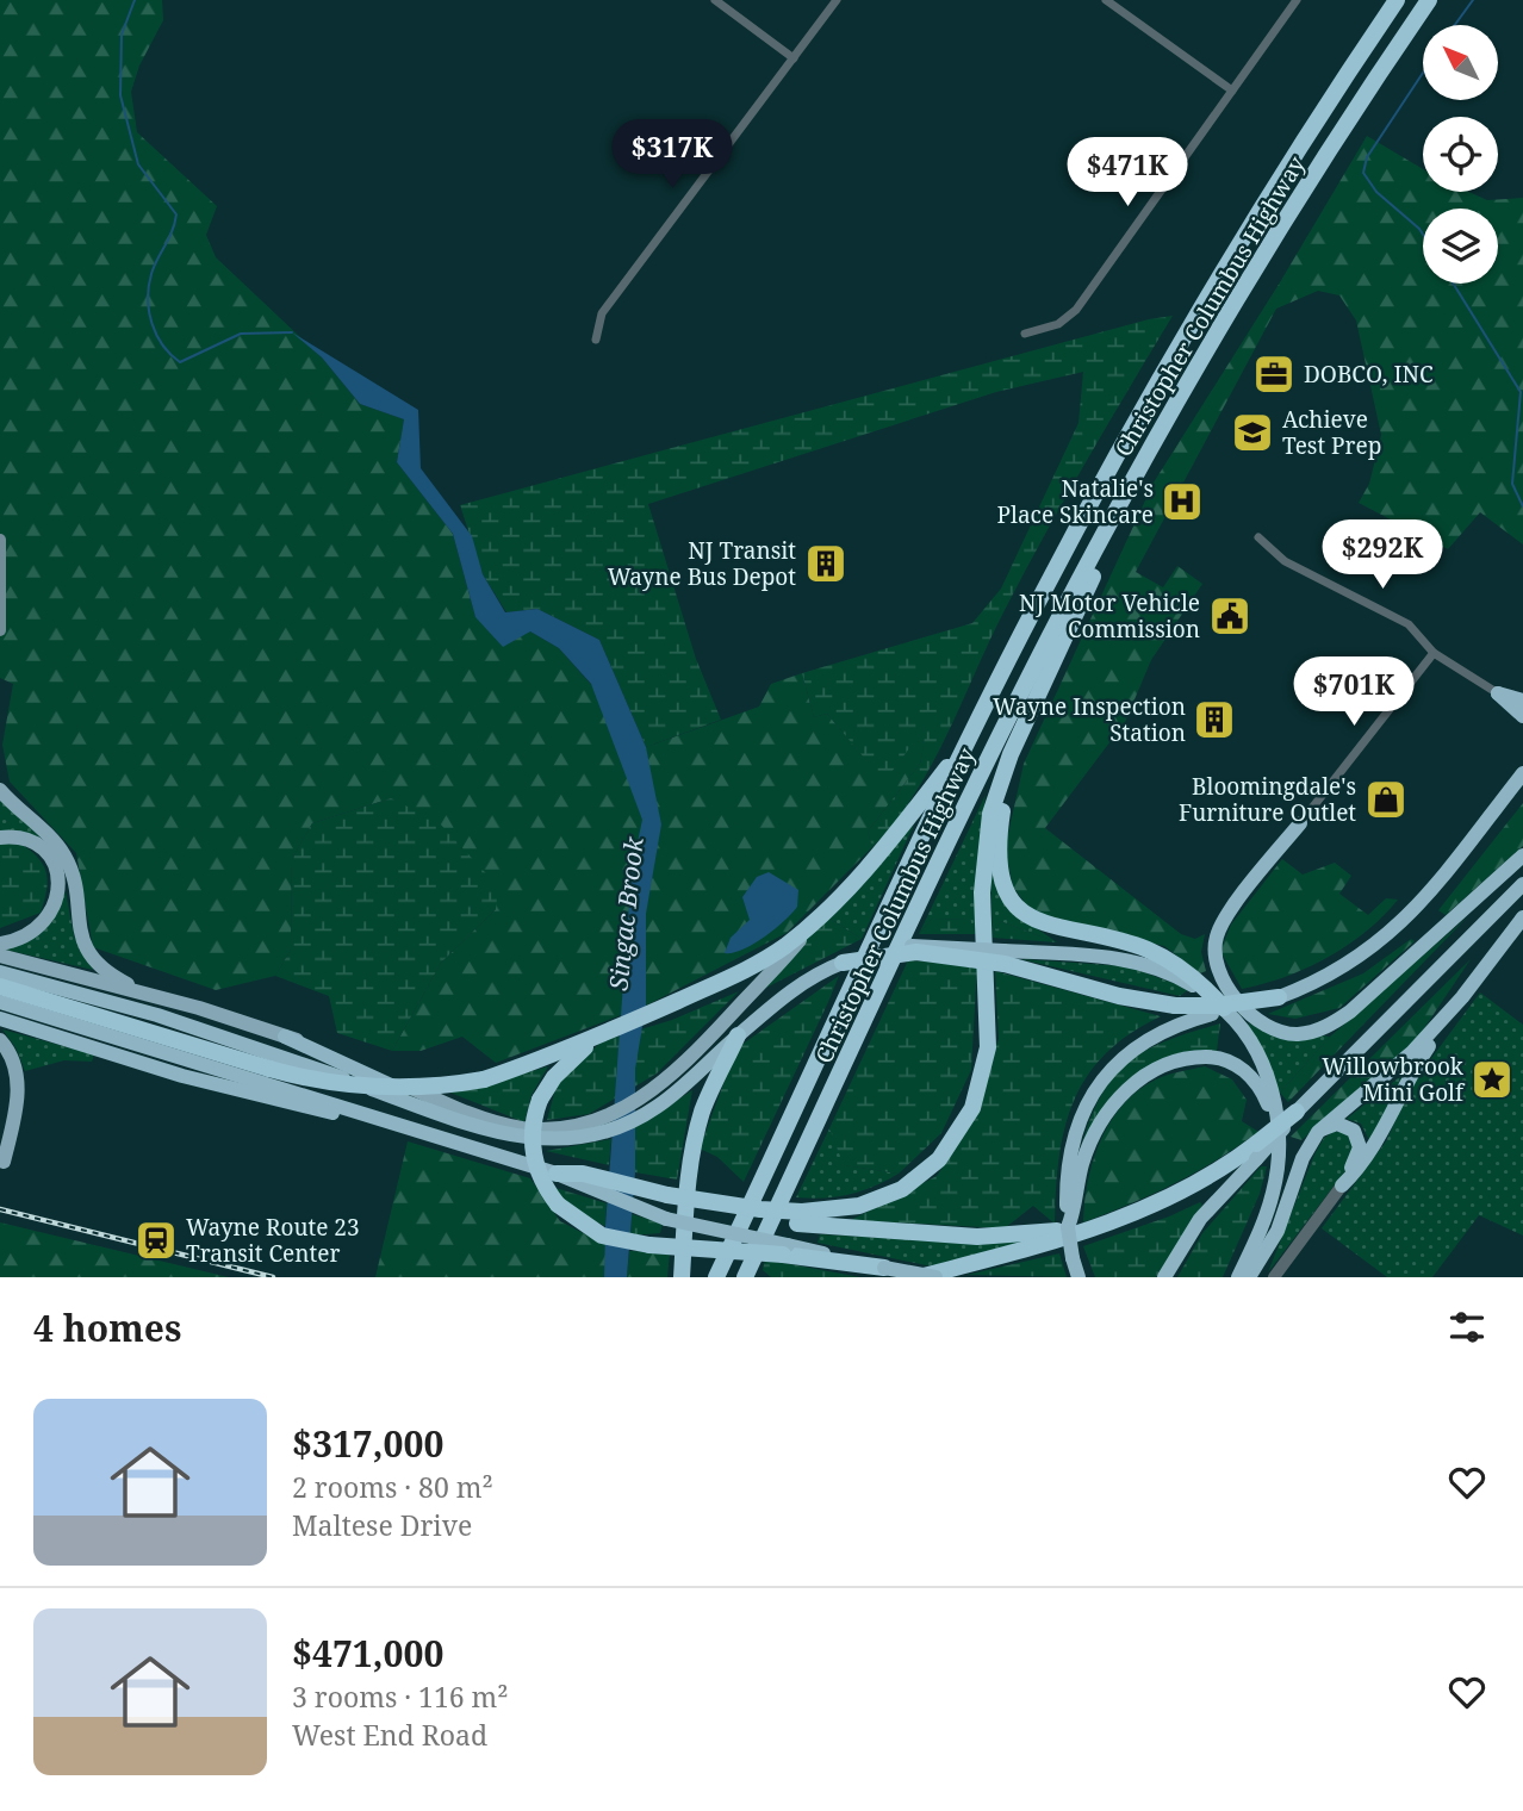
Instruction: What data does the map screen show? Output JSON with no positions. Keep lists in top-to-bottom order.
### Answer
{
  "streets": {
    "highway": ["Christopher Columbus Highway"]
  },
  "water": ["Singac Brook"],
  "places": {
    "office": ["DOBCO, INC"],
    "school or university": ["Achieve Test Prep"],
    "hospital": ["Natalie's Place Skincare"],
    "building": ["NJ Transit Wayne Bus Depot", "Wayne Inspection Station"],
    "public building": ["NJ Motor Vehicle Commission"],
    "shop": ["Bloomingdale's Furniture Outlet"],
    "place": ["Willowbrook Mini Golf"],
    "station": ["Wayne Route 23 Transit Center"]
  },
  "north": "top left",
  "page": {
    "price": [
      "$317K",
      "$471K",
      "$292K",
      "$701K"
    ],
    "heading": "4 homes",
    "list": [
      {
        "name": "$317,000",
        "note": "2 rooms · 80 m² · Maltese Drive"
      },
      {
        "name": "$471,000",
        "note": "3 rooms · 116 m² · West End Road"
      }
    ]
  }
}
